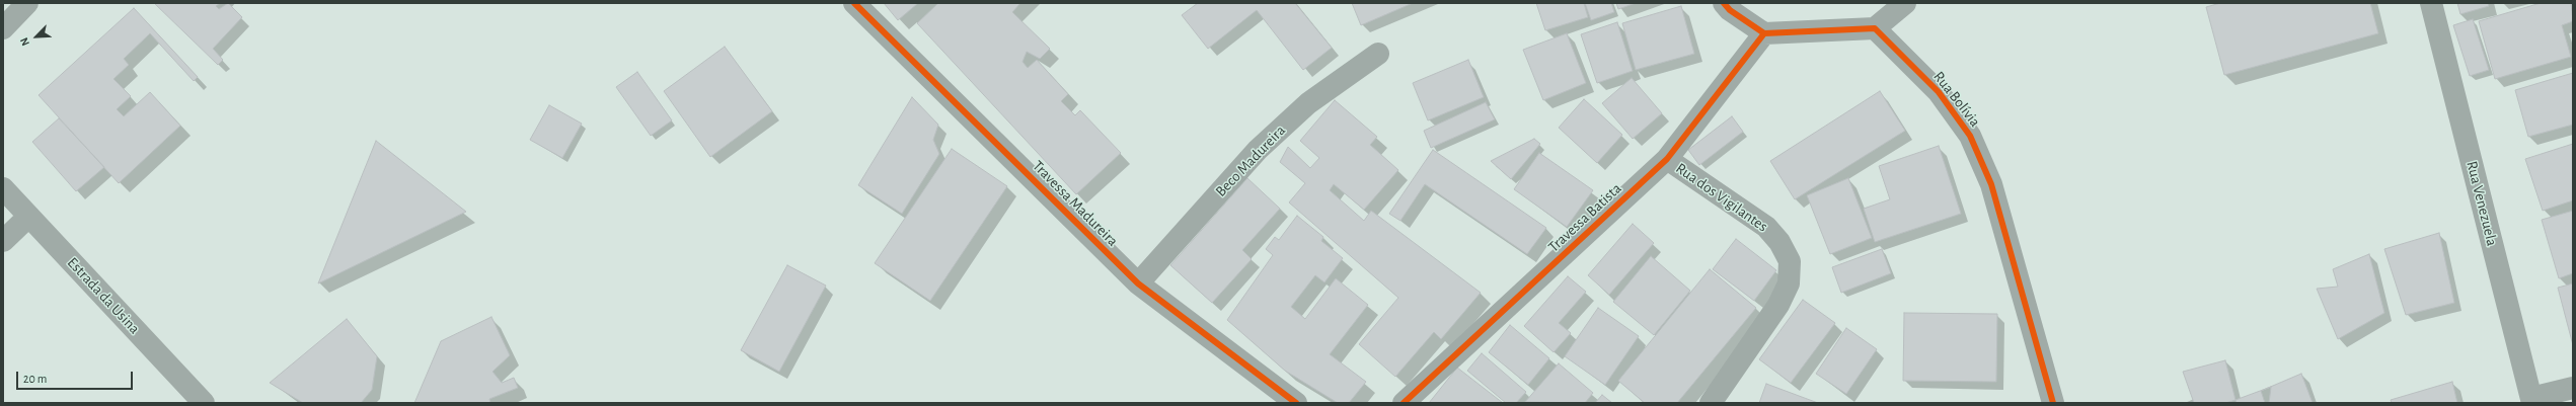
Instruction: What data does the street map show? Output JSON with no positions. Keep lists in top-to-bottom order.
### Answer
{
  "streets": {
    "street": [
      "Rua Bolívia",
      "Beco Madureira",
      "Rua dos Vigilantes",
      "Travessa Madureira",
      "Rua Venezuela",
      "Travessa Batista",
      "Estrada da Usina"
    ]
  },
  "crossings": [
    ["Beco Madureira", "Travessa Madureira"],
    ["Rua dos Vigilantes", "Travessa Batista"]
  ],
  "scale_bar": "20 m",
  "north": "bottom left"
}
